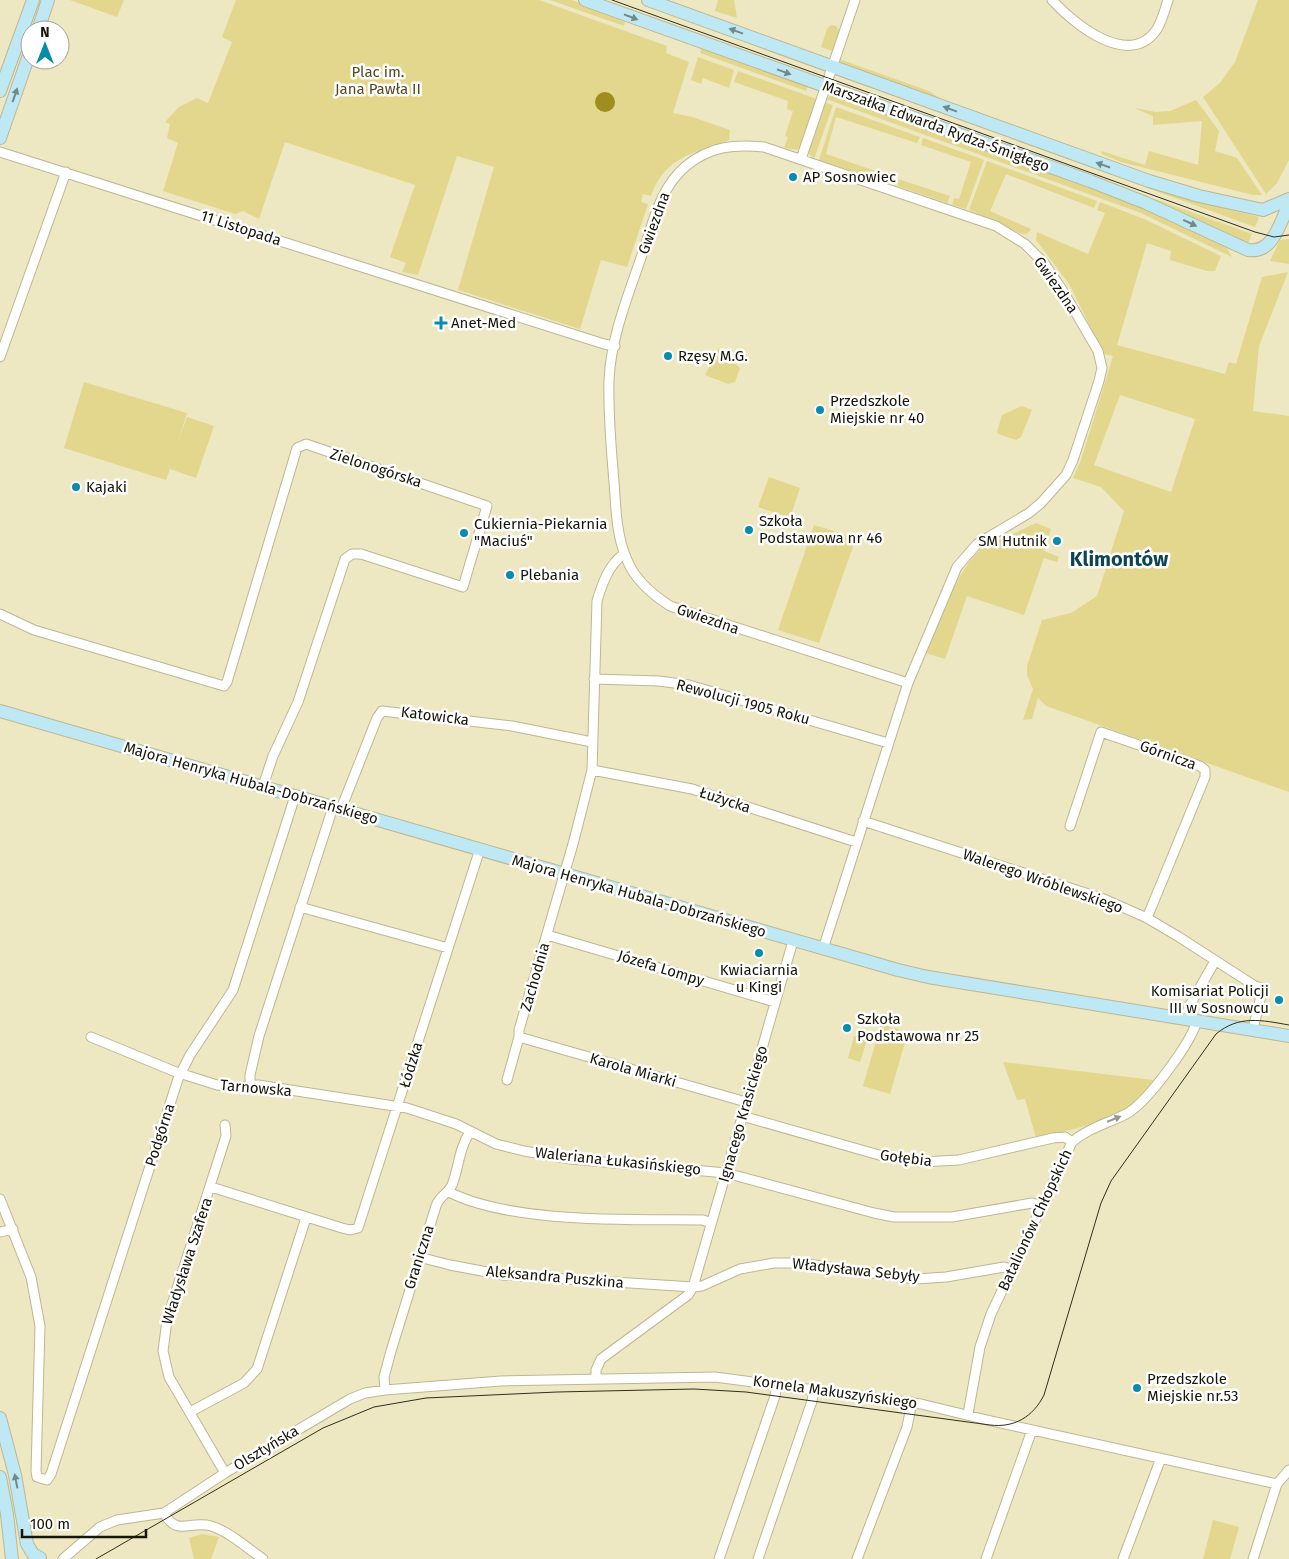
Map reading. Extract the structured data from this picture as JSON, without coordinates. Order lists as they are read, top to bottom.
{
  "streets": {
    "street": [
      "Marszałka Edwarda Rydza-Śmigłego",
      "Gwiezdna",
      "11 Listopada",
      "Zielonogórska",
      "Rewolucji 1905 Roku",
      "Katowicka",
      "Górnicza",
      "Majora Henryka Hubala-Dobrzańskiego",
      "Łużycka",
      "Walerego Wróblewskiego",
      "Józefa Lompy",
      "Zachodnia",
      "Łódzka",
      "Karola Miarki",
      "Tarnowska",
      "Ignacego Krasickiego",
      "Podgórna",
      "Gołębia",
      "Waleriana Łukasińskiego",
      "Batalionów Chłopskich",
      "Graniczna",
      "Władysława Szafera",
      "Władysława Sebyły",
      "Aleksandra Puszkina",
      "Kornela Makuszyńskiego",
      "Olsztyńska"
    ]
  },
  "crossings": [
    ["Gwiezdna", "11 Listopada"],
    ["Gwiezdna", "Rewolucji 1905 Roku"],
    ["Gwiezdna", "Majora Henryka Hubala-Dobrzańskiego"],
    ["Gwiezdna", "Łużycka"],
    ["Gwiezdna", "Walerego Wróblewskiego"],
    ["Gwiezdna", "Zachodnia"],
    ["Zielonogórska", "Majora Henryka Hubala-Dobrzańskiego"],
    ["Rewolucji 1905 Roku", "Zachodnia"],
    ["Katowicka", "Majora Henryka Hubala-Dobrzańskiego"],
    ["Katowicka", "Zachodnia"],
    ["Górnicza", "Walerego Wróblewskiego"],
    ["Majora Henryka Hubala-Dobrzańskiego", "Walerego Wróblewskiego"],
    ["Majora Henryka Hubala-Dobrzańskiego", "Zachodnia"],
    ["Majora Henryka Hubala-Dobrzańskiego", "Łódzka"],
    ["Majora Henryka Hubala-Dobrzańskiego", "Ignacego Krasickiego"],
    ["Majora Henryka Hubala-Dobrzańskiego", "Podgórna"],
    ["Majora Henryka Hubala-Dobrzańskiego", "Batalionów Chłopskich"],
    ["Łużycka", "Zachodnia"],
    ["Józefa Lompy", "Zachodnia"],
    ["Józefa Lompy", "Ignacego Krasickiego"],
    ["Zachodnia", "Karola Miarki"],
    ["Łódzka", "Tarnowska"],
    ["Łódzka", "Waleriana Łukasińskiego"],
    ["Łódzka", "Władysława Szafera"],
    ["Karola Miarki", "Ignacego Krasickiego"],
    ["Tarnowska", "Podgórna"],
    ["Tarnowska", "Waleriana Łukasińskiego"],
    ["Ignacego Krasickiego", "Gołębia"],
    ["Ignacego Krasickiego", "Waleriana Łukasińskiego"],
    ["Ignacego Krasickiego", "Władysława Sebyły"],
    ["Ignacego Krasickiego", "Aleksandra Puszkina"],
    ["Gołębia", "Batalionów Chłopskich"],
    ["Waleriana Łukasińskiego", "Batalionów Chłopskich"],
    ["Waleriana Łukasińskiego", "Graniczna"],
    ["Batalionów Chłopskich", "Władysława Sebyły"],
    ["Batalionów Chłopskich", "Kornela Makuszyńskiego"],
    ["Graniczna", "Aleksandra Puszkina"],
    ["Graniczna", "Kornela Makuszyńskiego"],
    ["Graniczna", "Olsztyńska"],
    ["Władysława Szafera", "Olsztyńska"],
    ["Władysława Sebyły", "Aleksandra Puszkina"],
    ["Władysława Sebyły", "Kornela Makuszyńskiego"],
    ["Kornela Makuszyńskiego", "Olsztyńska"]
  ],
  "one_way": ["Batalionów Chłopskich"],
  "districts": ["Klimontów"],
  "parks": ["Plac im. Jana Pawła II"],
  "places": {
    "other": [
      "AP Sosnowiec",
      "Rzęsy M.G.",
      "Przedszkole Miejskie nr 40",
      "Kajaki",
      "Szkoła Podstawowa nr 46",
      "Cukiernia-Piekarnia \"Maciuś\"",
      "SM Hutnik",
      "Plebania",
      "Kwiaciarnia u Kingi",
      "Komisariat Policji III w Sosnowcu",
      "Szkoła Podstawowa nr 25",
      "Przedszkole Miejskie nr.53"
    ],
    "health": ["Anet-Med"]
  },
  "scale_bar": "100 m",
  "north": "top"
}
